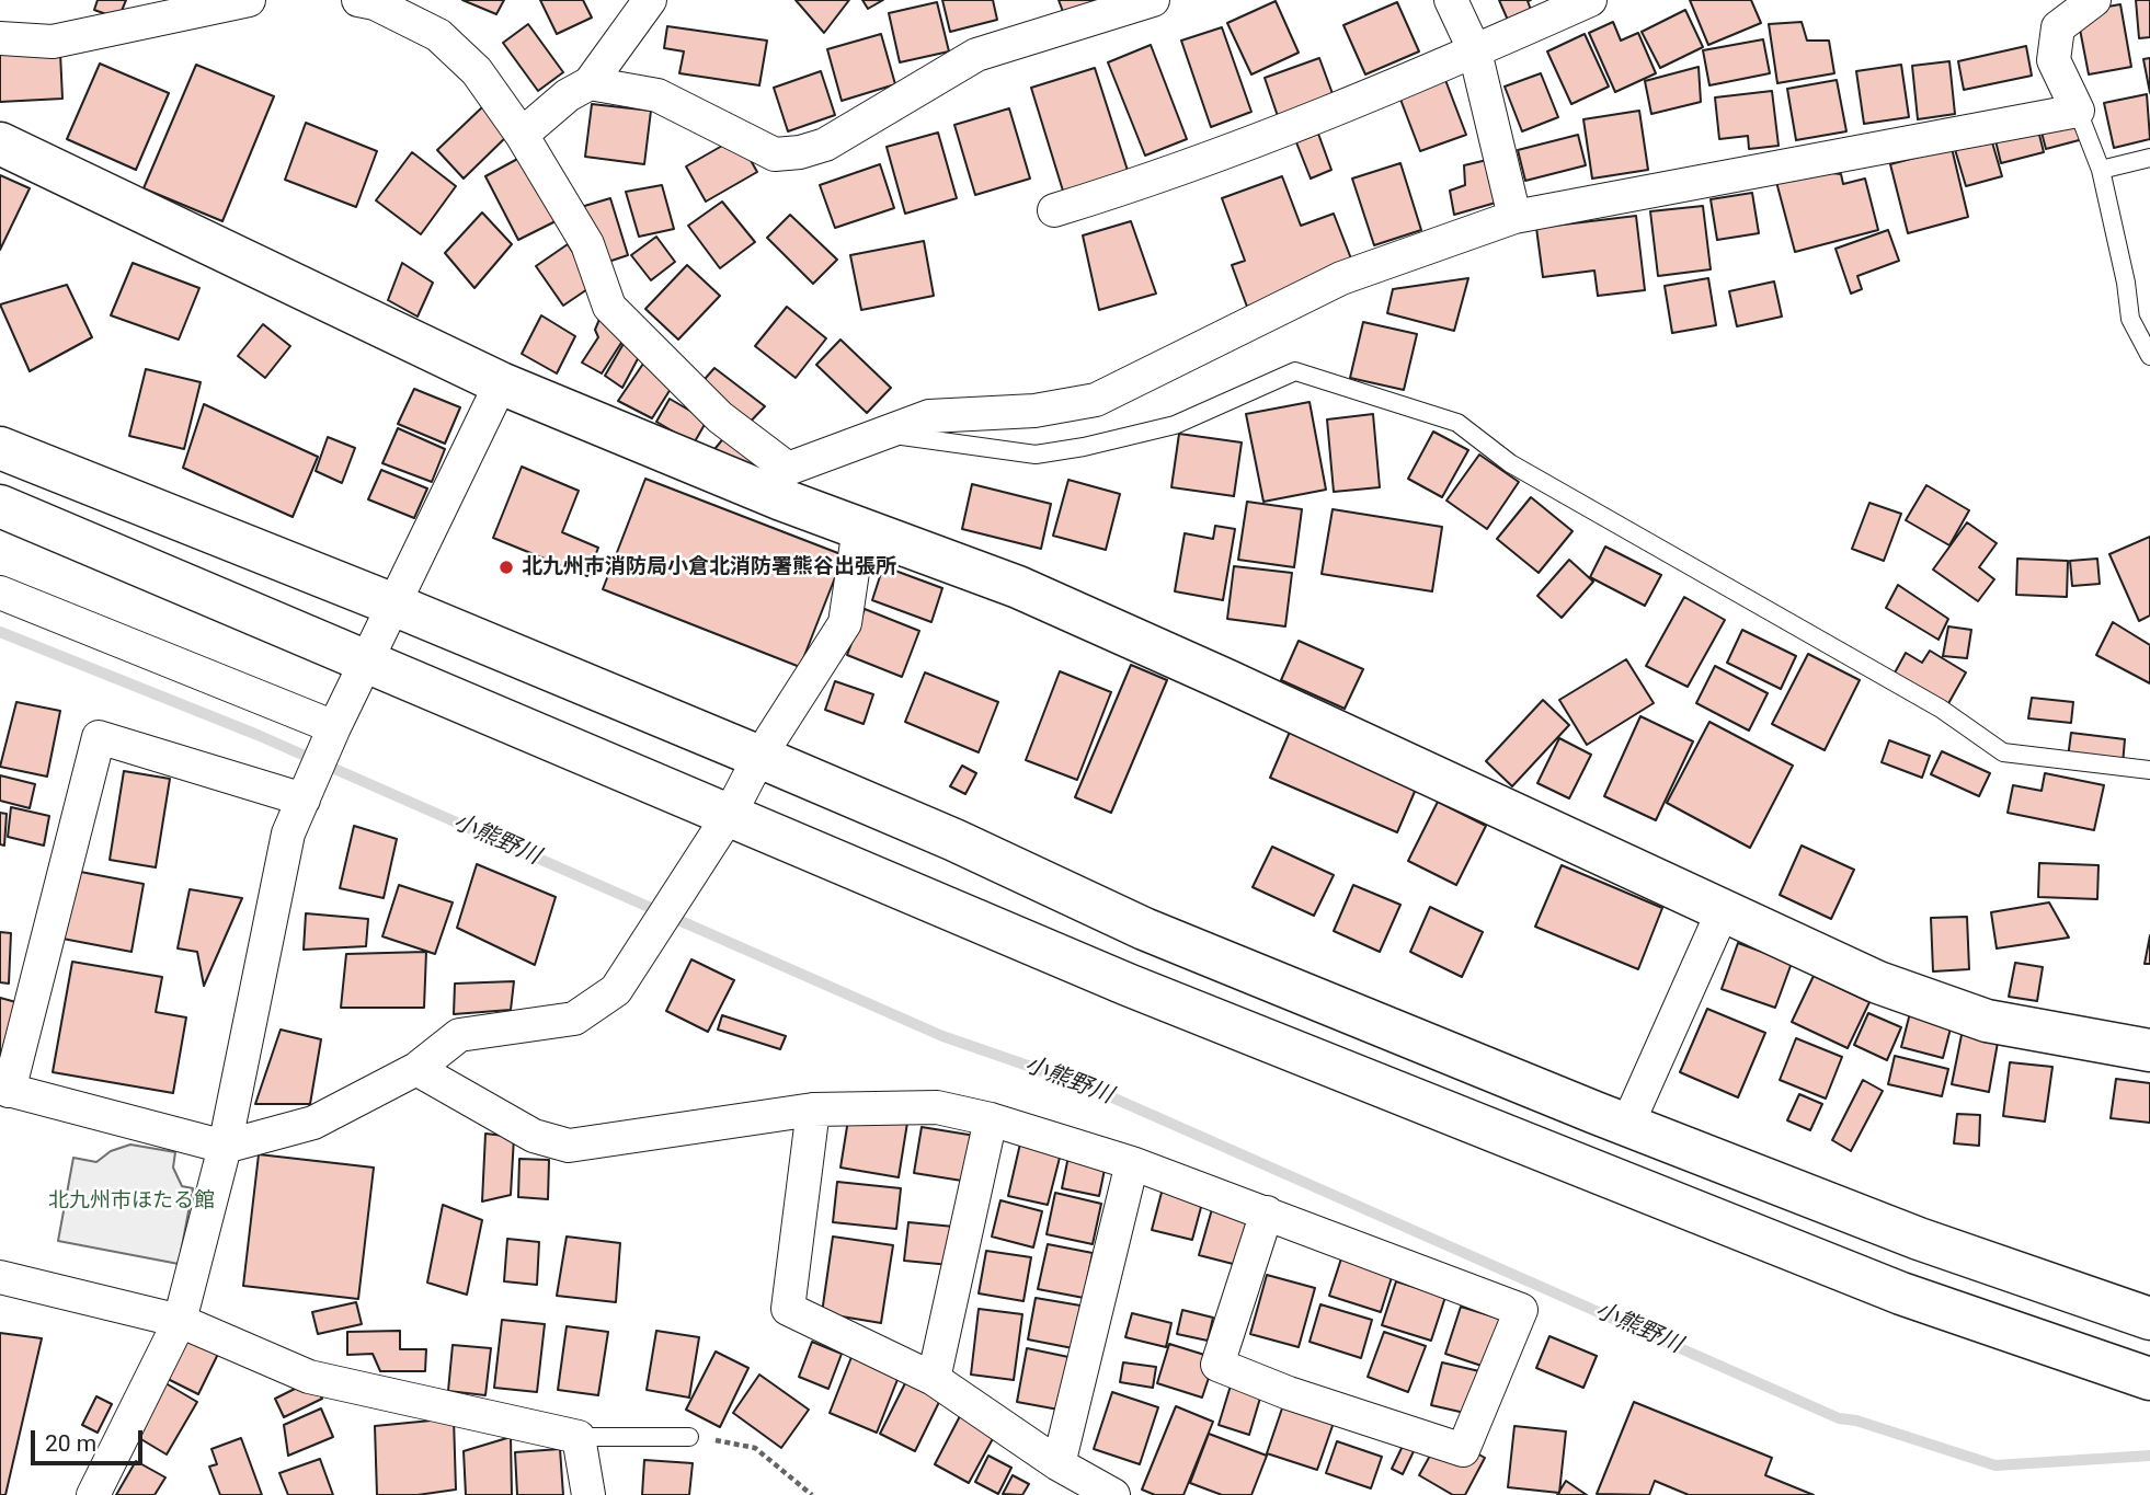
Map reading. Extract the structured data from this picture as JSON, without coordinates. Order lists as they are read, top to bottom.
{
  "water": ["小熊野川"],
  "parks": ["北九州市ほたる館"],
  "places": ["北九州市消防局小倉北消防署熊谷出張所"],
  "scale_bar": "20 m"
}
